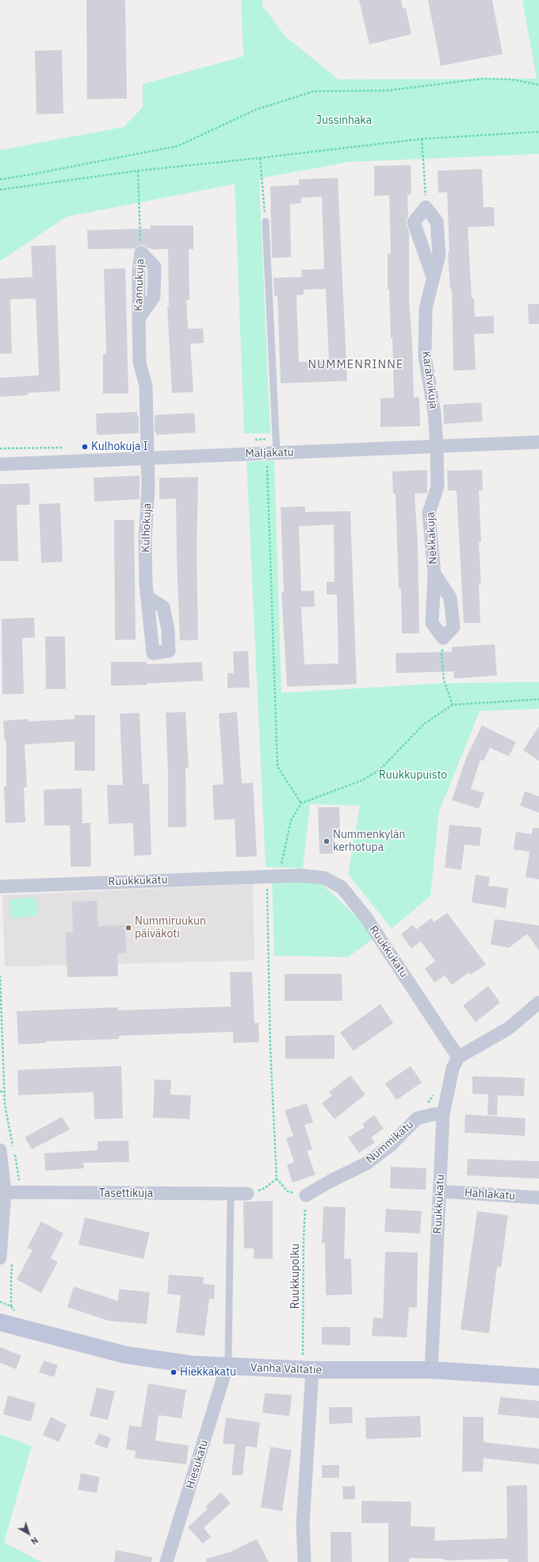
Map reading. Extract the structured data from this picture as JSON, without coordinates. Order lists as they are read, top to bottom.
{
  "streets": {
    "street": [
      "Kannukuja",
      "Karahvikuja",
      "Maljakatu",
      "Kulhokuja",
      "Nekkakuja",
      "Ruukkukatu",
      "Nummikatu",
      "Tasettikuja",
      "Hahlakatu",
      "Vanha Valtatie",
      "Hiesukatu"
    ],
    "path": ["Ruukkupolku"]
  },
  "crossings": [
    ["Kannukuja", "Maljakatu"],
    ["Kannukuja", "Kulhokuja"],
    ["Karahvikuja", "Maljakatu"],
    ["Karahvikuja", "Nekkakuja"],
    ["Maljakatu", "Kulhokuja"],
    ["Maljakatu", "Nekkakuja"],
    ["Ruukkukatu", "Nummikatu"],
    ["Ruukkukatu", "Hahlakatu"],
    ["Ruukkukatu", "Vanha Valtatie"],
    ["Nummikatu", "Ruukkupolku"],
    ["Ruukkupolku", "Vanha Valtatie"],
    ["Vanha Valtatie", "Hiesukatu"]
  ],
  "districts": ["NUMMENRINNE"],
  "parks": ["Jussinhaka", "Ruukkupuisto"],
  "places": [
    "Kulhokuja I",
    "Nummenkylän kerhotupa",
    "Nummiruukun päiväkoti",
    "Hiekkakatu"
  ],
  "north": "bottom right"
}
